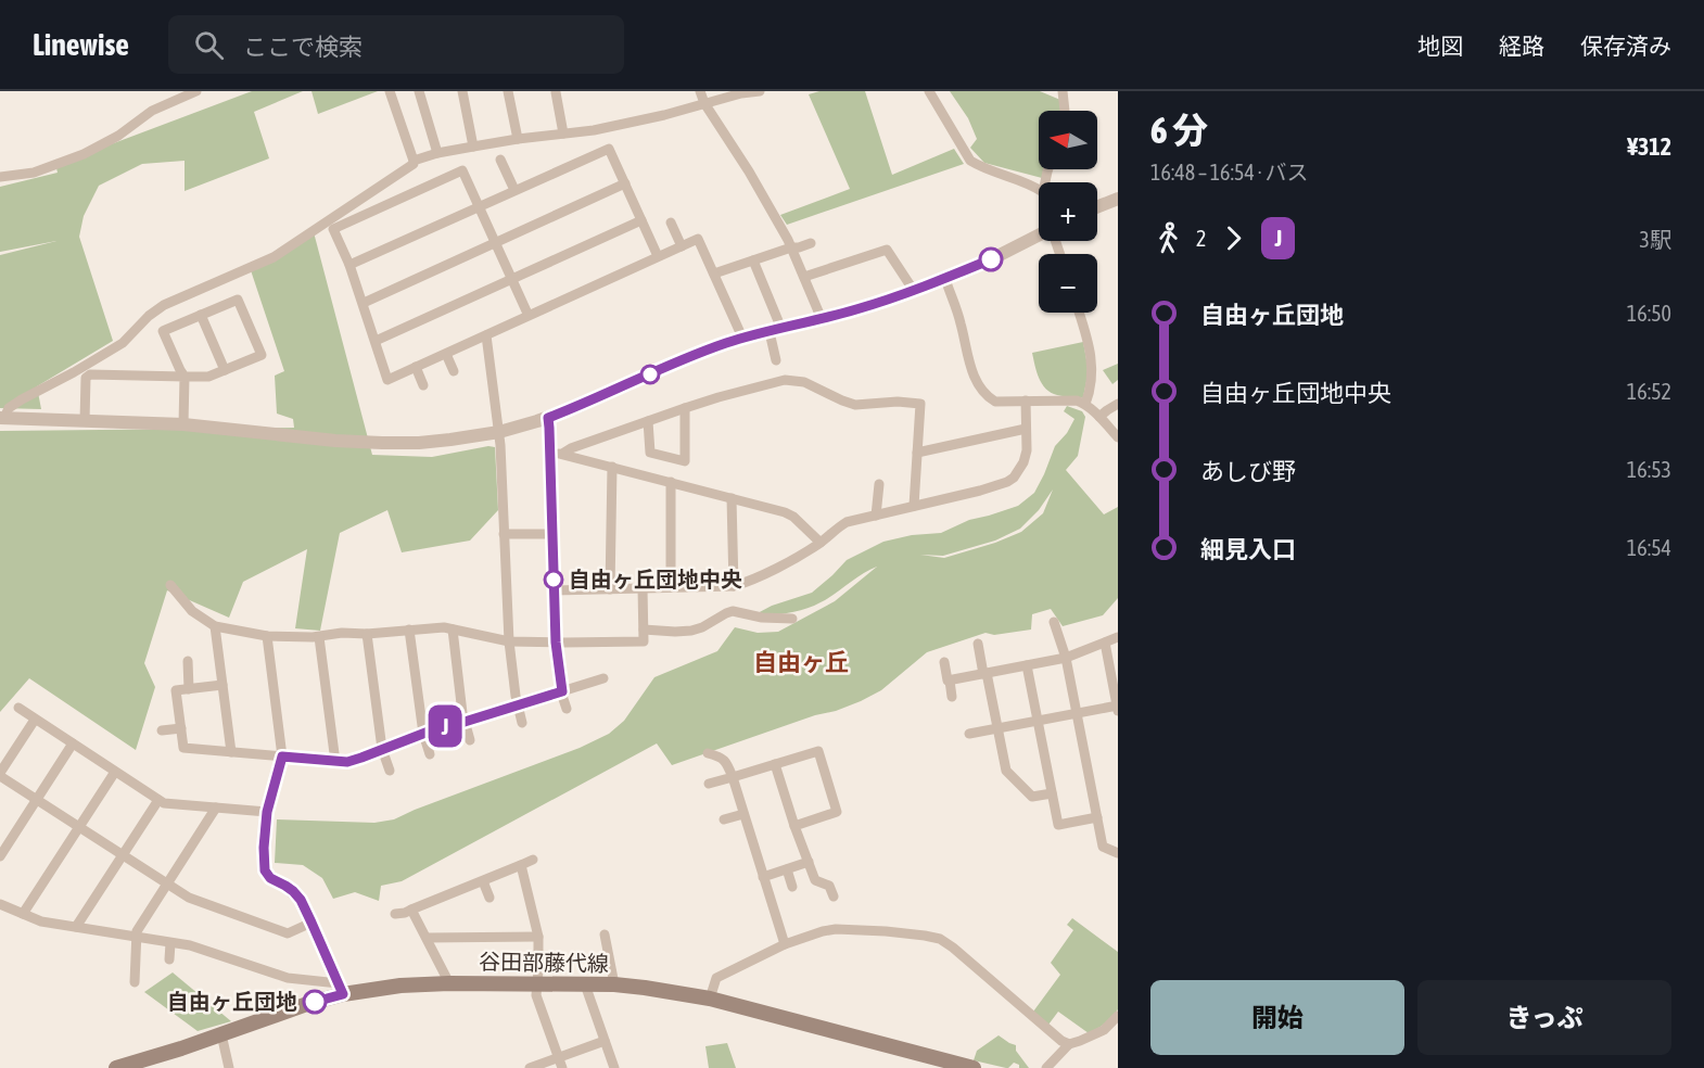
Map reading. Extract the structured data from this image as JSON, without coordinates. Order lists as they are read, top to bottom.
{
  "streets": {
    "main road": ["谷田部藤代線"]
  },
  "districts": ["自由ヶ丘"],
  "places": ["自由ヶ丘団地中央", "自由ヶ丘団地"],
  "lines": ["bus line J"],
  "north": "left",
  "page": {
    "header": "Linewise",
    "search": "ここで検索",
    "nav": ["地図", "経路", "保存済み"],
    "on_map": "J",
    "heading": ["6 分", "16:48 – 16:54 · バス", "¥312"],
    "map_buttons": ["+", "−"],
    "legs": ["2", "J", "3駅"],
    "list": [
      {
        "name": "自由ヶ丘団地",
        "value": "16:50"
      },
      {
        "name": "自由ヶ丘団地中央",
        "value": "16:52"
      },
      {
        "name": "あしび野",
        "value": "16:53"
      },
      {
        "name": "細見入口",
        "value": "16:54"
      }
    ],
    "buttons": ["開始", "きっぷ"]
  }
}
